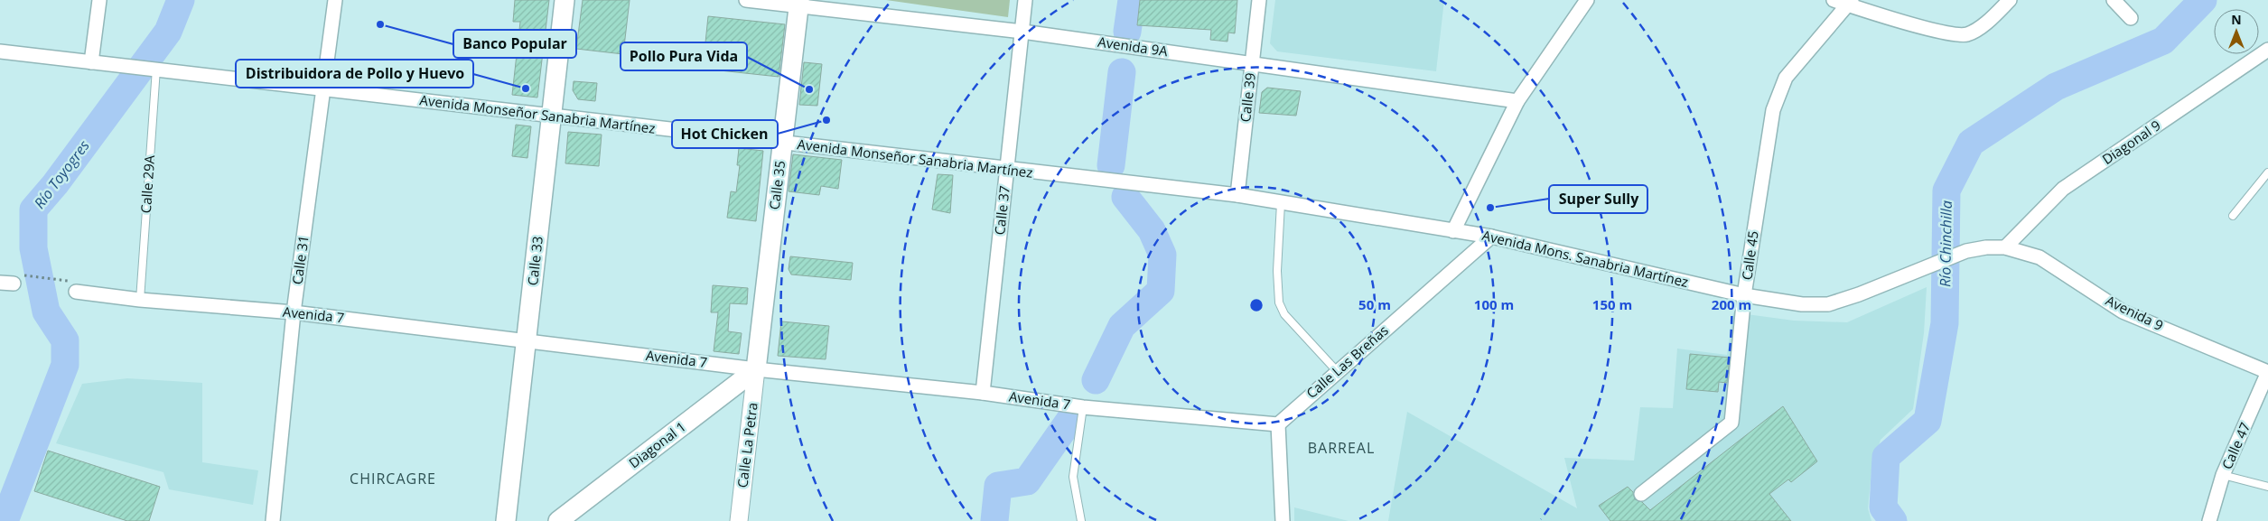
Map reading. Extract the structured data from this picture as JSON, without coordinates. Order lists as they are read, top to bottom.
{
  "streets": {
    "main road": ["Calle 35", "Calle 33", "Diagonal 1"],
    "street": [
      "Avenida 9A",
      "Calle 39",
      "Avenida Monseñor Sanabria Martínez",
      "Diagonal 9",
      "Calle 37",
      "Calle 45",
      "Avenida Mons. Sanabria Martínez",
      "Calle 31",
      "Avenida 9",
      "Avenida 7",
      "Calle Las Breñas",
      "Calle La Petra",
      "Calle 47"
    ],
    "lane": ["Calle 29A"]
  },
  "crossings": [
    ["Avenida 9A", "Calle 39"],
    ["Avenida 9A", "Calle 35"],
    ["Avenida 9A", "Calle 37"],
    ["Calle 39", "Avenida Monseñor Sanabria Martínez"],
    ["Calle 39", "Avenida Mons. Sanabria Martínez"],
    ["Avenida Monseñor Sanabria Martínez", "Calle 29A"],
    ["Avenida Monseñor Sanabria Martínez", "Calle 35"],
    ["Avenida Monseñor Sanabria Martínez", "Calle 37"],
    ["Avenida Monseñor Sanabria Martínez", "Avenida Mons. Sanabria Martínez"],
    ["Avenida Monseñor Sanabria Martínez", "Calle 31"],
    ["Avenida Monseñor Sanabria Martínez", "Calle 33"],
    ["Diagonal 9", "Avenida Mons. Sanabria Martínez"],
    ["Diagonal 9", "Avenida 9"],
    ["Calle 29A", "Avenida 7"],
    ["Calle 35", "Avenida 7"],
    ["Calle 35", "Diagonal 1"],
    ["Calle 35", "Calle La Petra"],
    ["Calle 37", "Avenida 7"],
    ["Calle 45", "Avenida Mons. Sanabria Martínez"],
    ["Avenida Mons. Sanabria Martínez", "Avenida 9"],
    ["Avenida Mons. Sanabria Martínez", "Calle Las Breñas"],
    ["Calle 31", "Avenida 7"],
    ["Calle 33", "Avenida 7"],
    ["Avenida 9", "Calle 47"],
    ["Avenida 7", "Calle Las Breñas"],
    ["Avenida 7", "Diagonal 1"],
    ["Avenida 7", "Calle La Petra"],
    ["Diagonal 1", "Calle La Petra"]
  ],
  "districts": ["BARREAL", "CHIRCAGRE"],
  "water": ["Río Toyogres", "Río Chinchilla"],
  "places": [
    "Banco Popular",
    "Distribuidora de Pollo y Huevo",
    "Pollo Pura Vida",
    "Hot Chicken",
    "Super Sully"
  ],
  "north": "top",
  "rings": [
    "50 m",
    "100 m",
    "150 m",
    "200 m"
  ]
}
